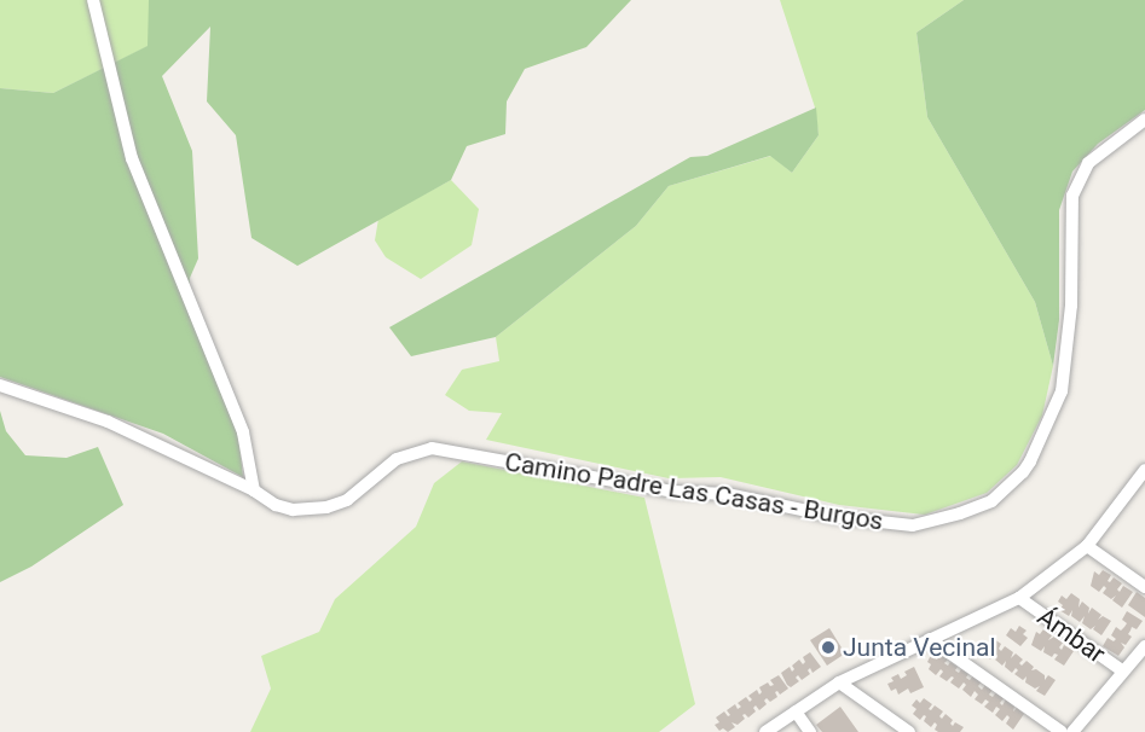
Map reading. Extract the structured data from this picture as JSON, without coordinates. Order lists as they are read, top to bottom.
{
  "streets": {
    "street": ["Camino Padre Las Casas - Burgos", "Ámbar"]
  },
  "places": ["Junta Vecinal"]
}
